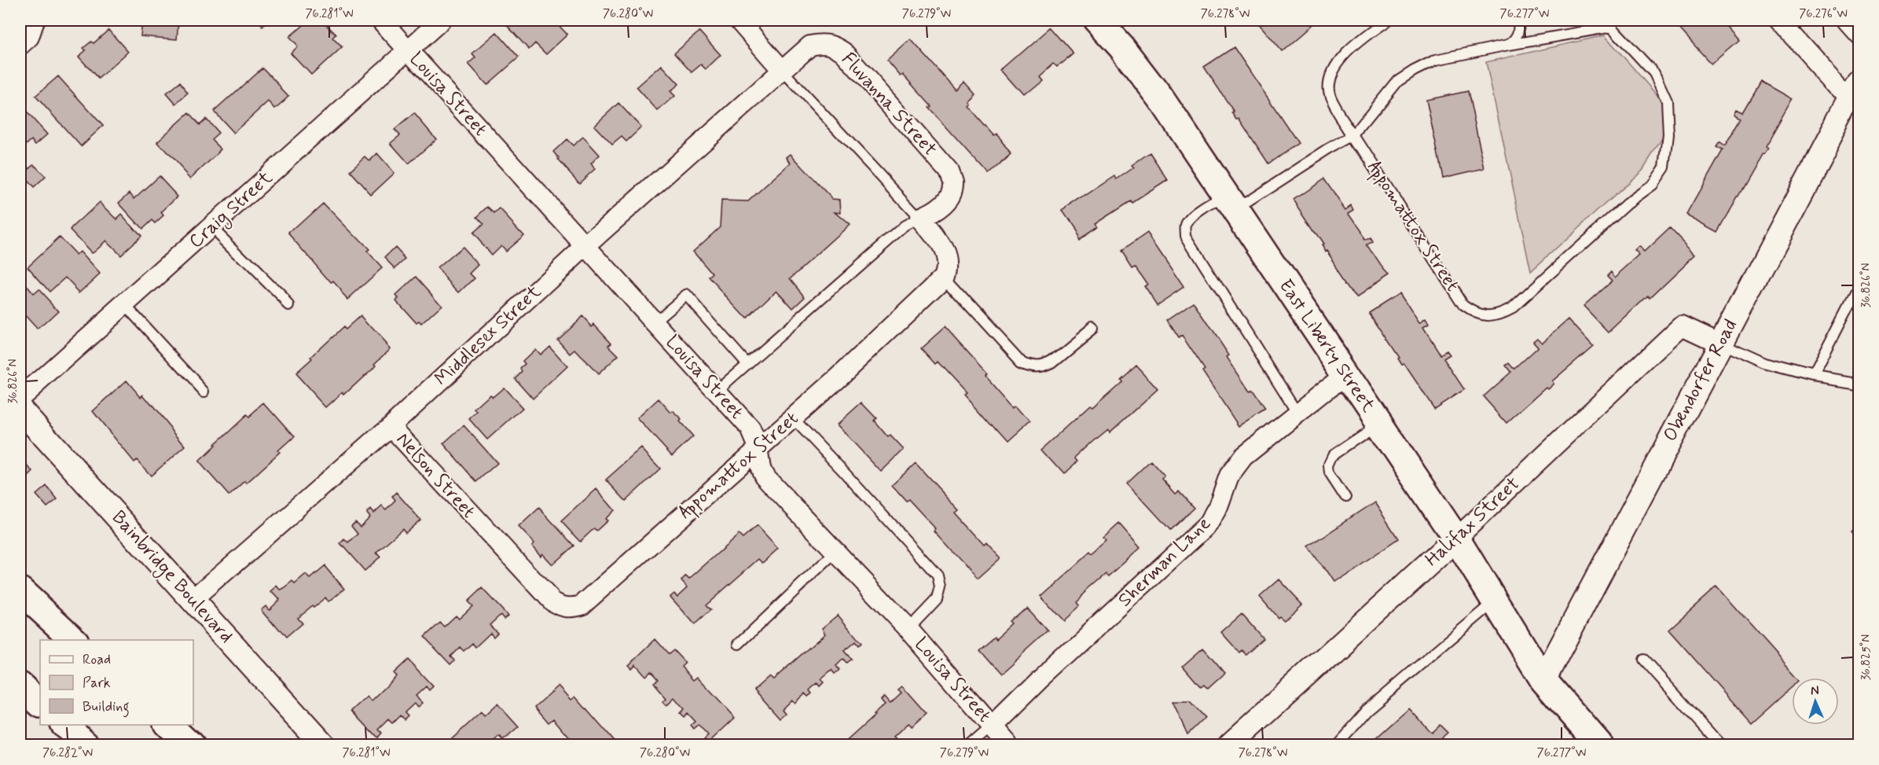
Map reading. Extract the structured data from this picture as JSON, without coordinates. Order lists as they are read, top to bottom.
{
  "streets": {
    "main road": ["East Liberty Street"],
    "street": [
      "Louisa Street",
      "Fluvanna Street",
      "Craig Street",
      "Appomattox Street",
      "Middlesex Street",
      "Obendorfer Road",
      "Nelson Street",
      "Halifax Street",
      "Sherman Lane",
      "Bainbridge Boulevard"
    ]
  },
  "crossings": [
    ["Louisa Street", "Craig Street"],
    ["Louisa Street", "Appomattox Street"],
    ["Louisa Street", "Middlesex Street"],
    ["Louisa Street", "Sherman Lane"],
    ["Fluvanna Street", "Middlesex Street"],
    ["Appomattox Street", "Nelson Street"],
    ["Middlesex Street", "Nelson Street"],
    ["Middlesex Street", "Bainbridge Boulevard"],
    ["East Liberty Street", "Obendorfer Road"],
    ["East Liberty Street", "Halifax Street"],
    ["East Liberty Street", "Sherman Lane"],
    ["Obendorfer Road", "Halifax Street"]
  ],
  "legend": ["Road", "Park", "Building"],
  "north": "top",
  "coordinates": [
    "76.281°W",
    "76.280°W",
    "76.279°W",
    "76.278°W",
    "76.277°W",
    "76.276°W",
    "36.826°N",
    "36.825°N",
    "76.282°W"
  ]
}
